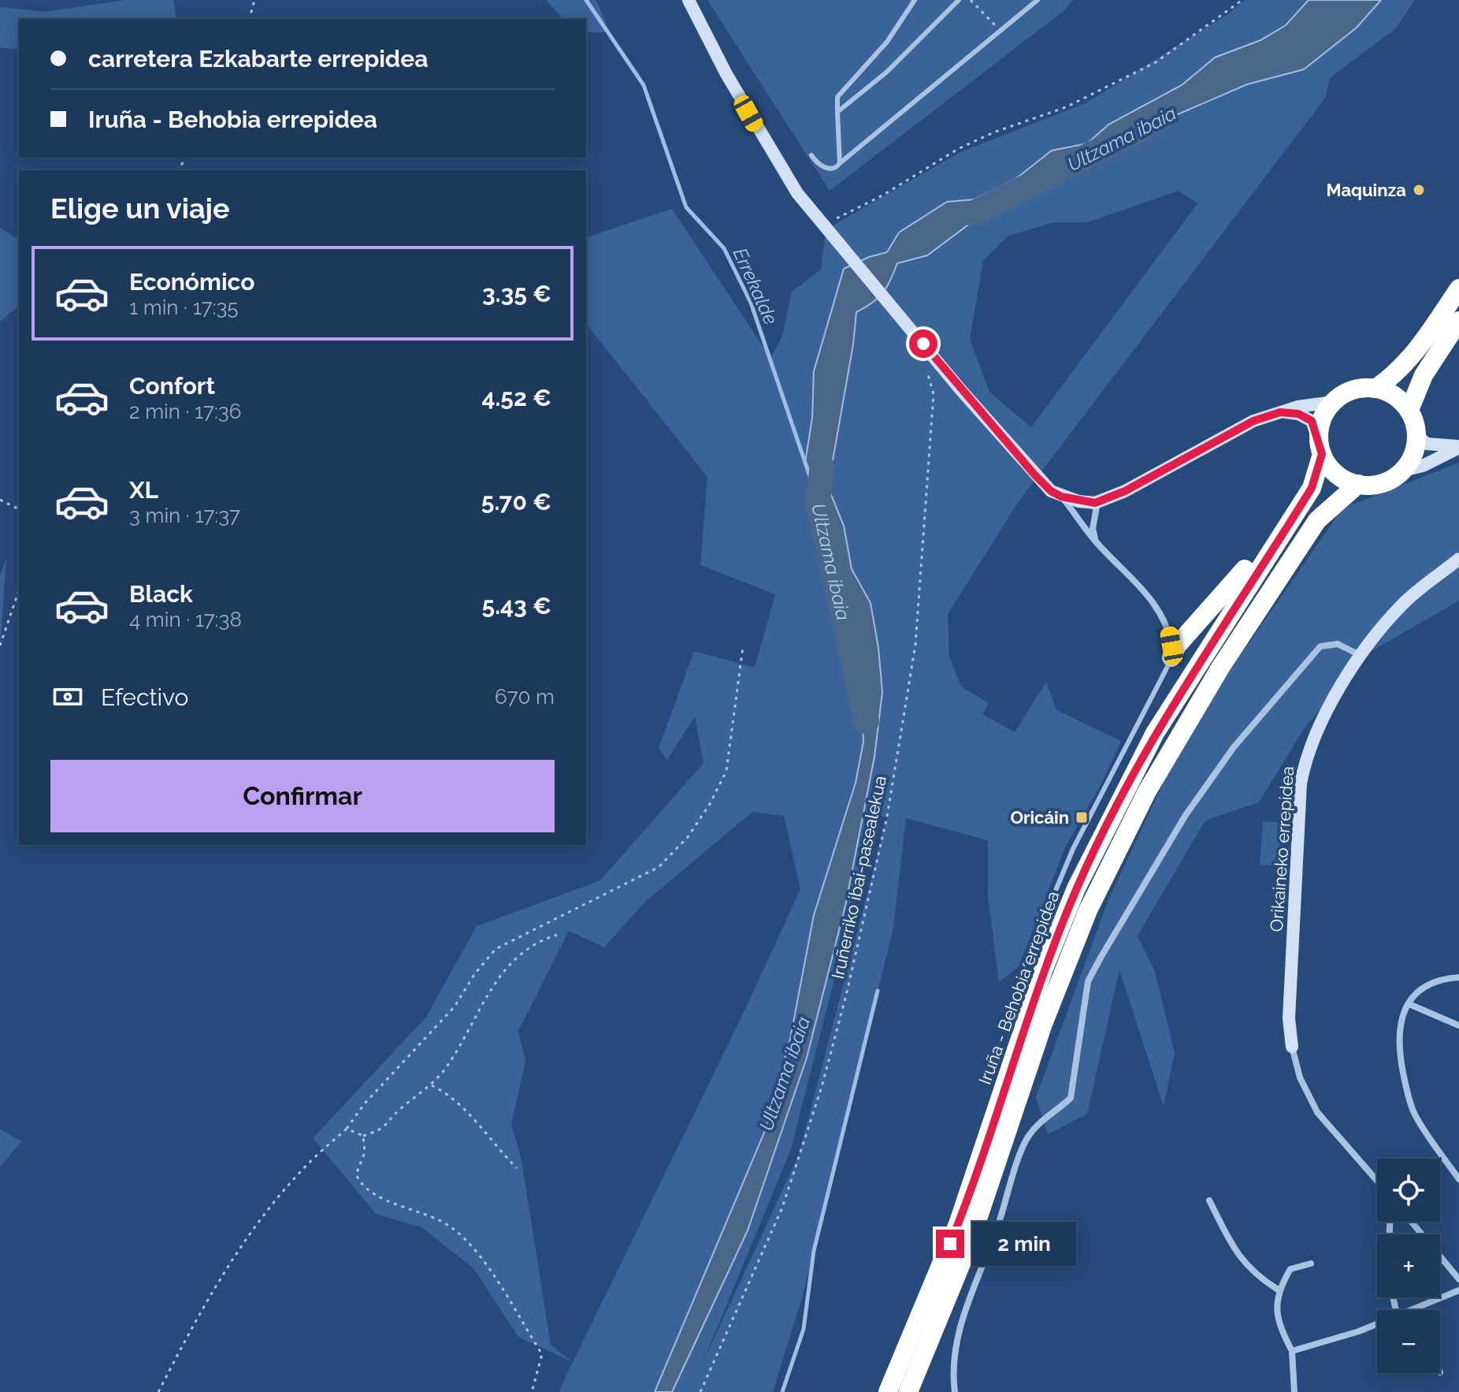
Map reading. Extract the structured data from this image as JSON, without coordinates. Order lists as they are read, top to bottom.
{
  "streets": {
    "highway": ["Iruña - Behobia errepidea"],
    "street": ["Orikaineko errepidea"],
    "path": ["Iruñerriko ibai-pasealekua"]
  },
  "water": ["Ultzama ibaia", "Errekalde"],
  "places": {
    "other": ["Maquinza"],
    "transit": ["Oricáin"]
  },
  "page": {
    "banner": ["carretera Ezkabarte errepidea", "Iruña - Behobia errepidea"],
    "heading": "Elige un viaje",
    "list": [
      {
        "name": "Económico",
        "note": "1 min · 17:35",
        "value": "3.35 €"
      },
      {
        "name": "Confort",
        "note": "2 min · 17:36",
        "value": "4.52 €"
      },
      {
        "name": "XL",
        "note": "3 min · 17:37",
        "value": "5.70 €"
      },
      {
        "name": "Black",
        "note": "4 min · 17:38",
        "value": "5.43 €"
      }
    ],
    "pay": ["Efectivo", "670 m"],
    "buttons": "Confirmar",
    "map_buttons": ["+", "−"],
    "bubble": "2 min"
  }
}
